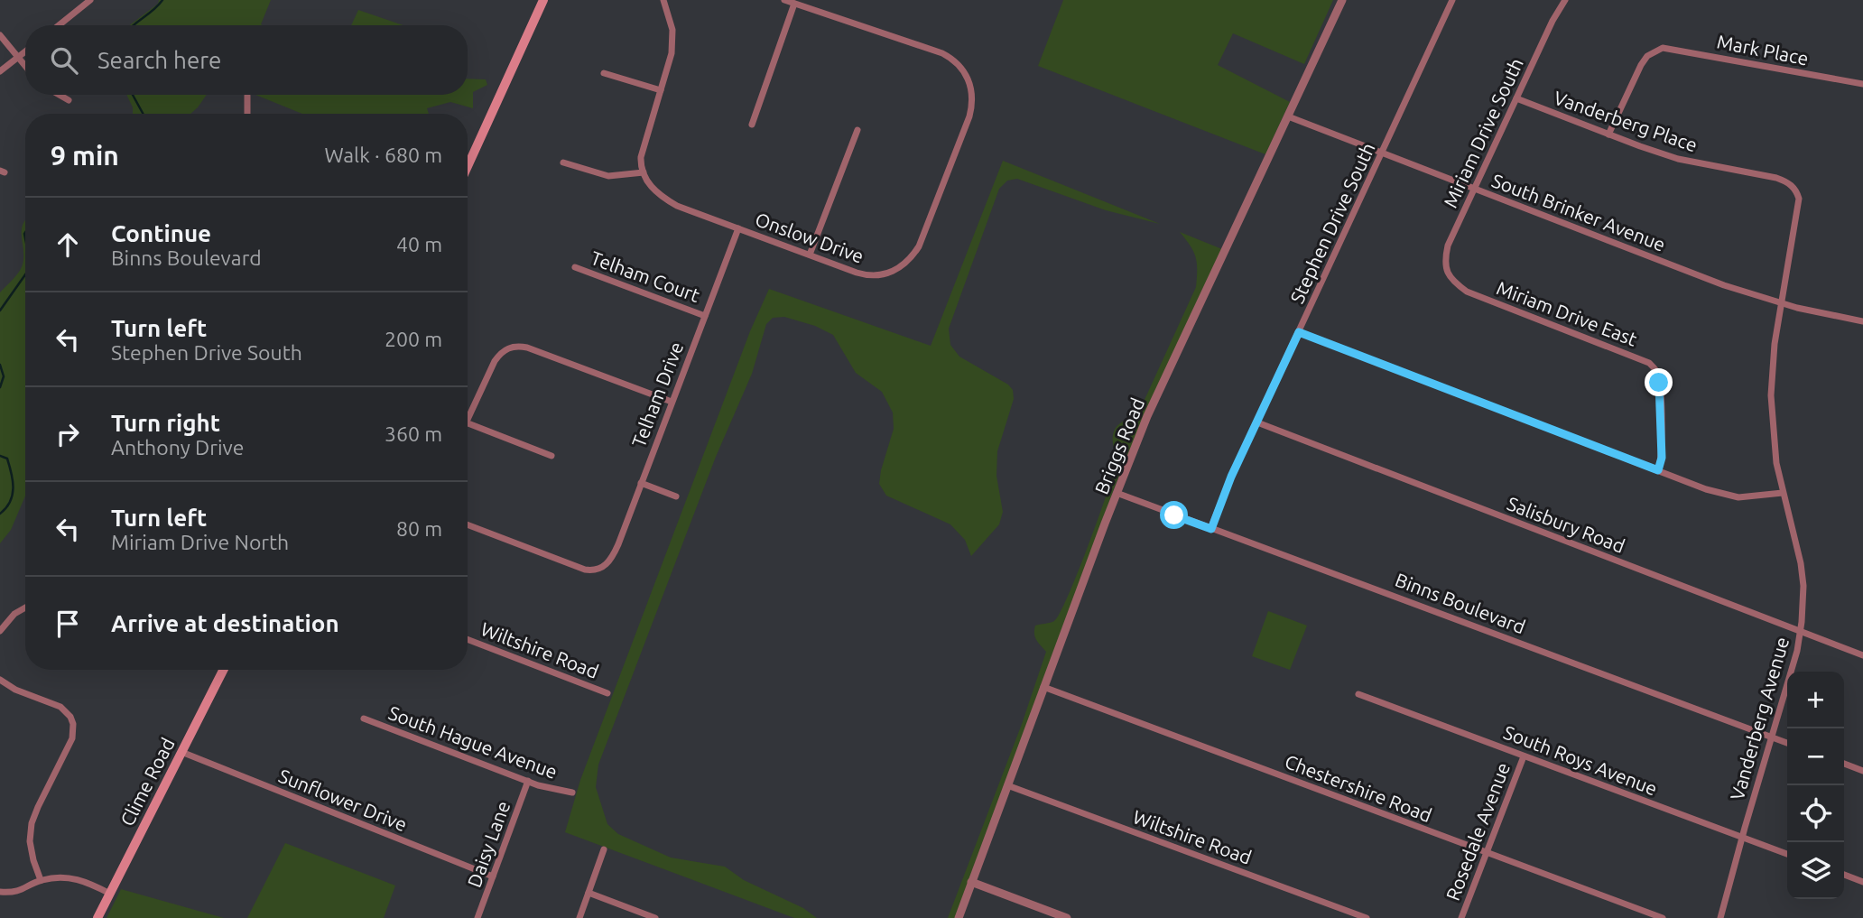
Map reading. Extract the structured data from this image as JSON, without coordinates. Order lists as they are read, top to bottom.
{
  "streets": {
    "main road": ["Clime Road"],
    "street": [
      "Mark Place",
      "Vanderberg Place",
      "Miriam Drive South",
      "South Brinker Avenue",
      "Stephen Drive South",
      "Onslow Drive",
      "Telham Court",
      "Miriam Drive East",
      "Telham Drive",
      "Briggs Road",
      "Salisbury Road",
      "Binns Boulevard",
      "Wiltshire Road",
      "Vanderberg Avenue",
      "South Hague Avenue",
      "South Roys Avenue",
      "Chestershire Road",
      "Sunflower Drive",
      "Rosedale Avenue",
      "Daisy Lane"
    ]
  },
  "crossings": [
    ["Mark Place", "Vanderberg Place"],
    ["Vanderberg Place", "Miriam Drive South"],
    ["Vanderberg Place", "Vanderberg Avenue"],
    ["Miriam Drive South", "South Brinker Avenue"],
    ["Miriam Drive South", "Miriam Drive East"],
    ["South Brinker Avenue", "Stephen Drive South"],
    ["South Brinker Avenue", "Briggs Road"],
    ["South Brinker Avenue", "Vanderberg Avenue"],
    ["Stephen Drive South", "Salisbury Road"],
    ["Stephen Drive South", "Binns Boulevard"],
    ["Onslow Drive", "Telham Drive"],
    ["Telham Court", "Telham Drive"],
    ["Briggs Road", "Binns Boulevard"],
    ["Briggs Road", "Wiltshire Road"],
    ["Briggs Road", "Chestershire Road"],
    ["Salisbury Road", "Vanderberg Avenue"],
    ["Binns Boulevard", "Vanderberg Avenue"],
    ["Vanderberg Avenue", "South Roys Avenue"],
    ["South Hague Avenue", "Daisy Lane"],
    ["South Roys Avenue", "Rosedale Avenue"],
    ["Clime Road", "Sunflower Drive"],
    ["Chestershire Road", "Rosedale Avenue"],
    ["Sunflower Drive", "Daisy Lane"]
  ],
  "page": {
    "search": "Search here",
    "heading": ["9 min", "Walk · 680 m"],
    "list": [
      ["Continue", "Binns Boulevard", "40 m"],
      ["Turn left", "Stephen Drive South", "200 m"],
      ["Turn right", "Anthony Drive", "360 m"],
      ["Turn left", "Miriam Drive North", "80 m"],
      "Arrive at destination"
    ],
    "map_buttons": ["+", "−"]
  }
}
